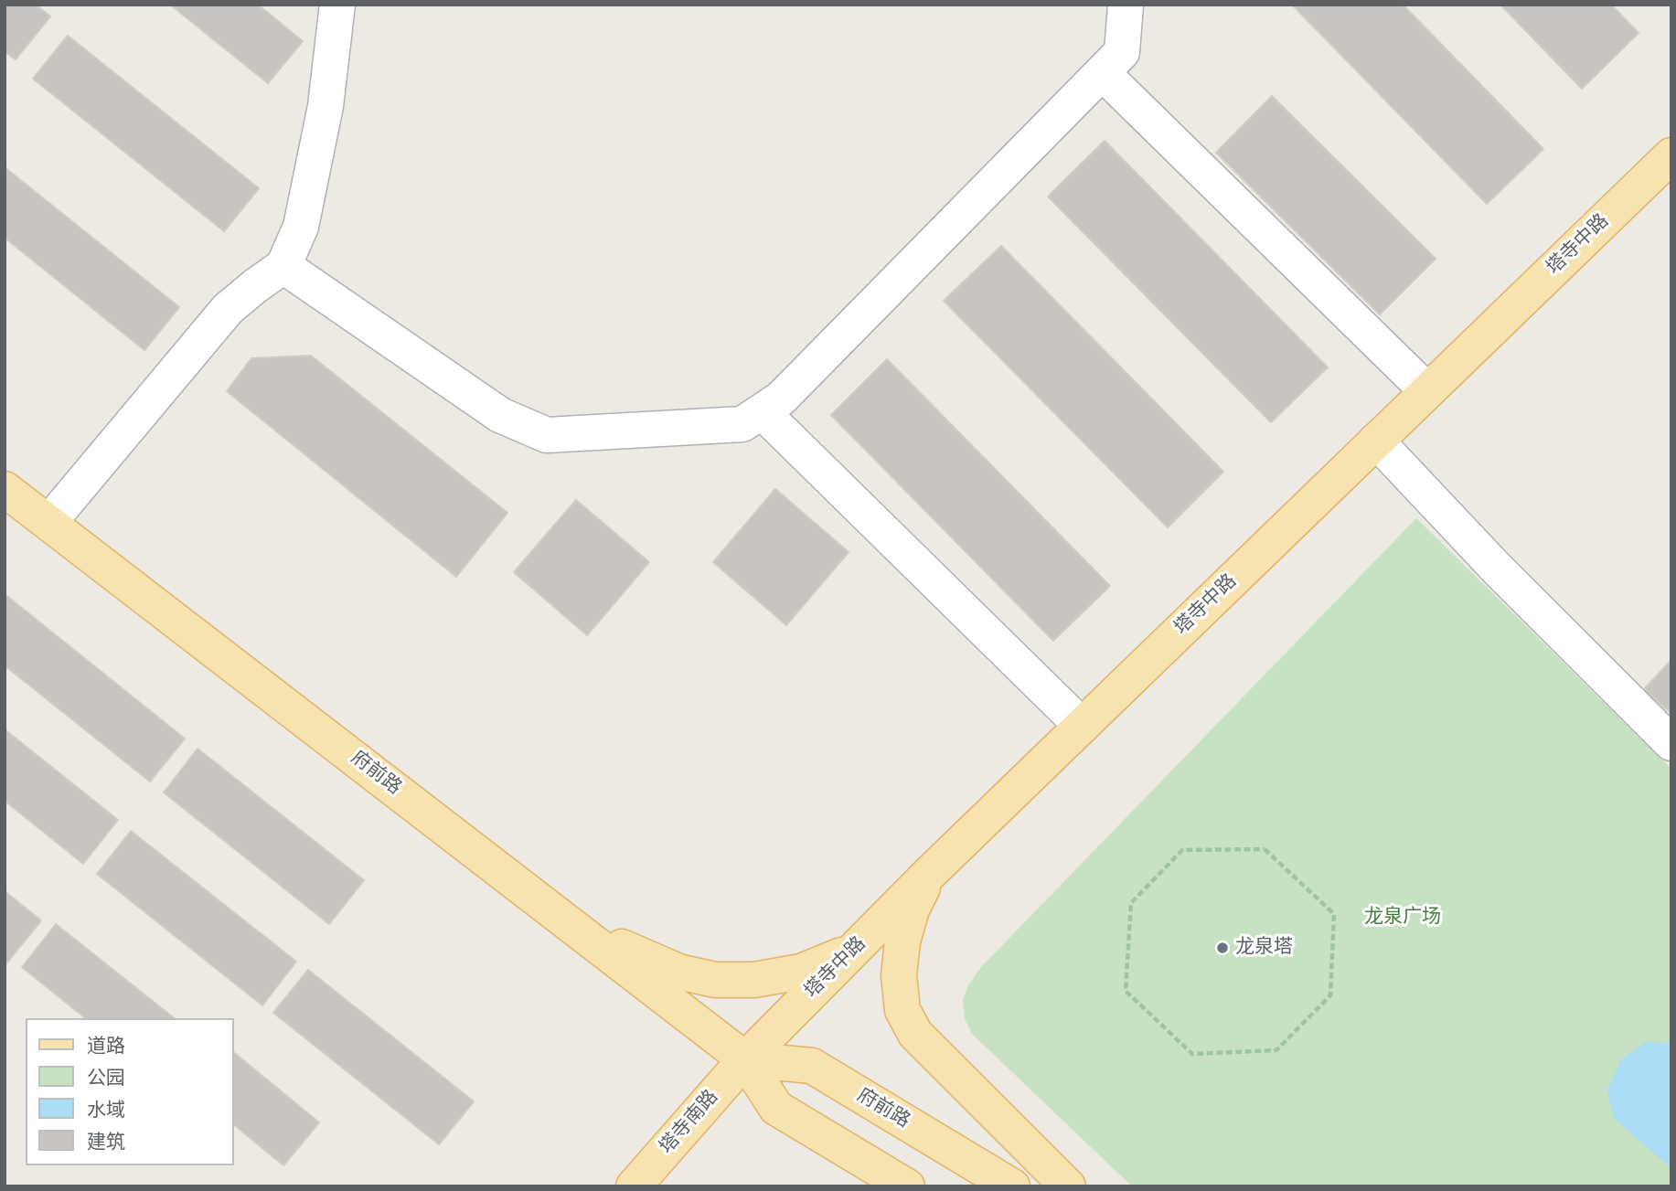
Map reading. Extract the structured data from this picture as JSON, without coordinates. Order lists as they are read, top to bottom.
{
  "streets": {
    "main road": ["塔寺中路", "府前路", "塔寺南路"]
  },
  "crossings": [
    ["塔寺中路", "府前路"],
    ["塔寺中路", "塔寺南路"],
    ["府前路", "塔寺南路"]
  ],
  "parks": ["龙泉广场"],
  "places": ["龙泉塔"],
  "legend": [
    "道路",
    "公园",
    "水域",
    "建筑"
  ]
}
